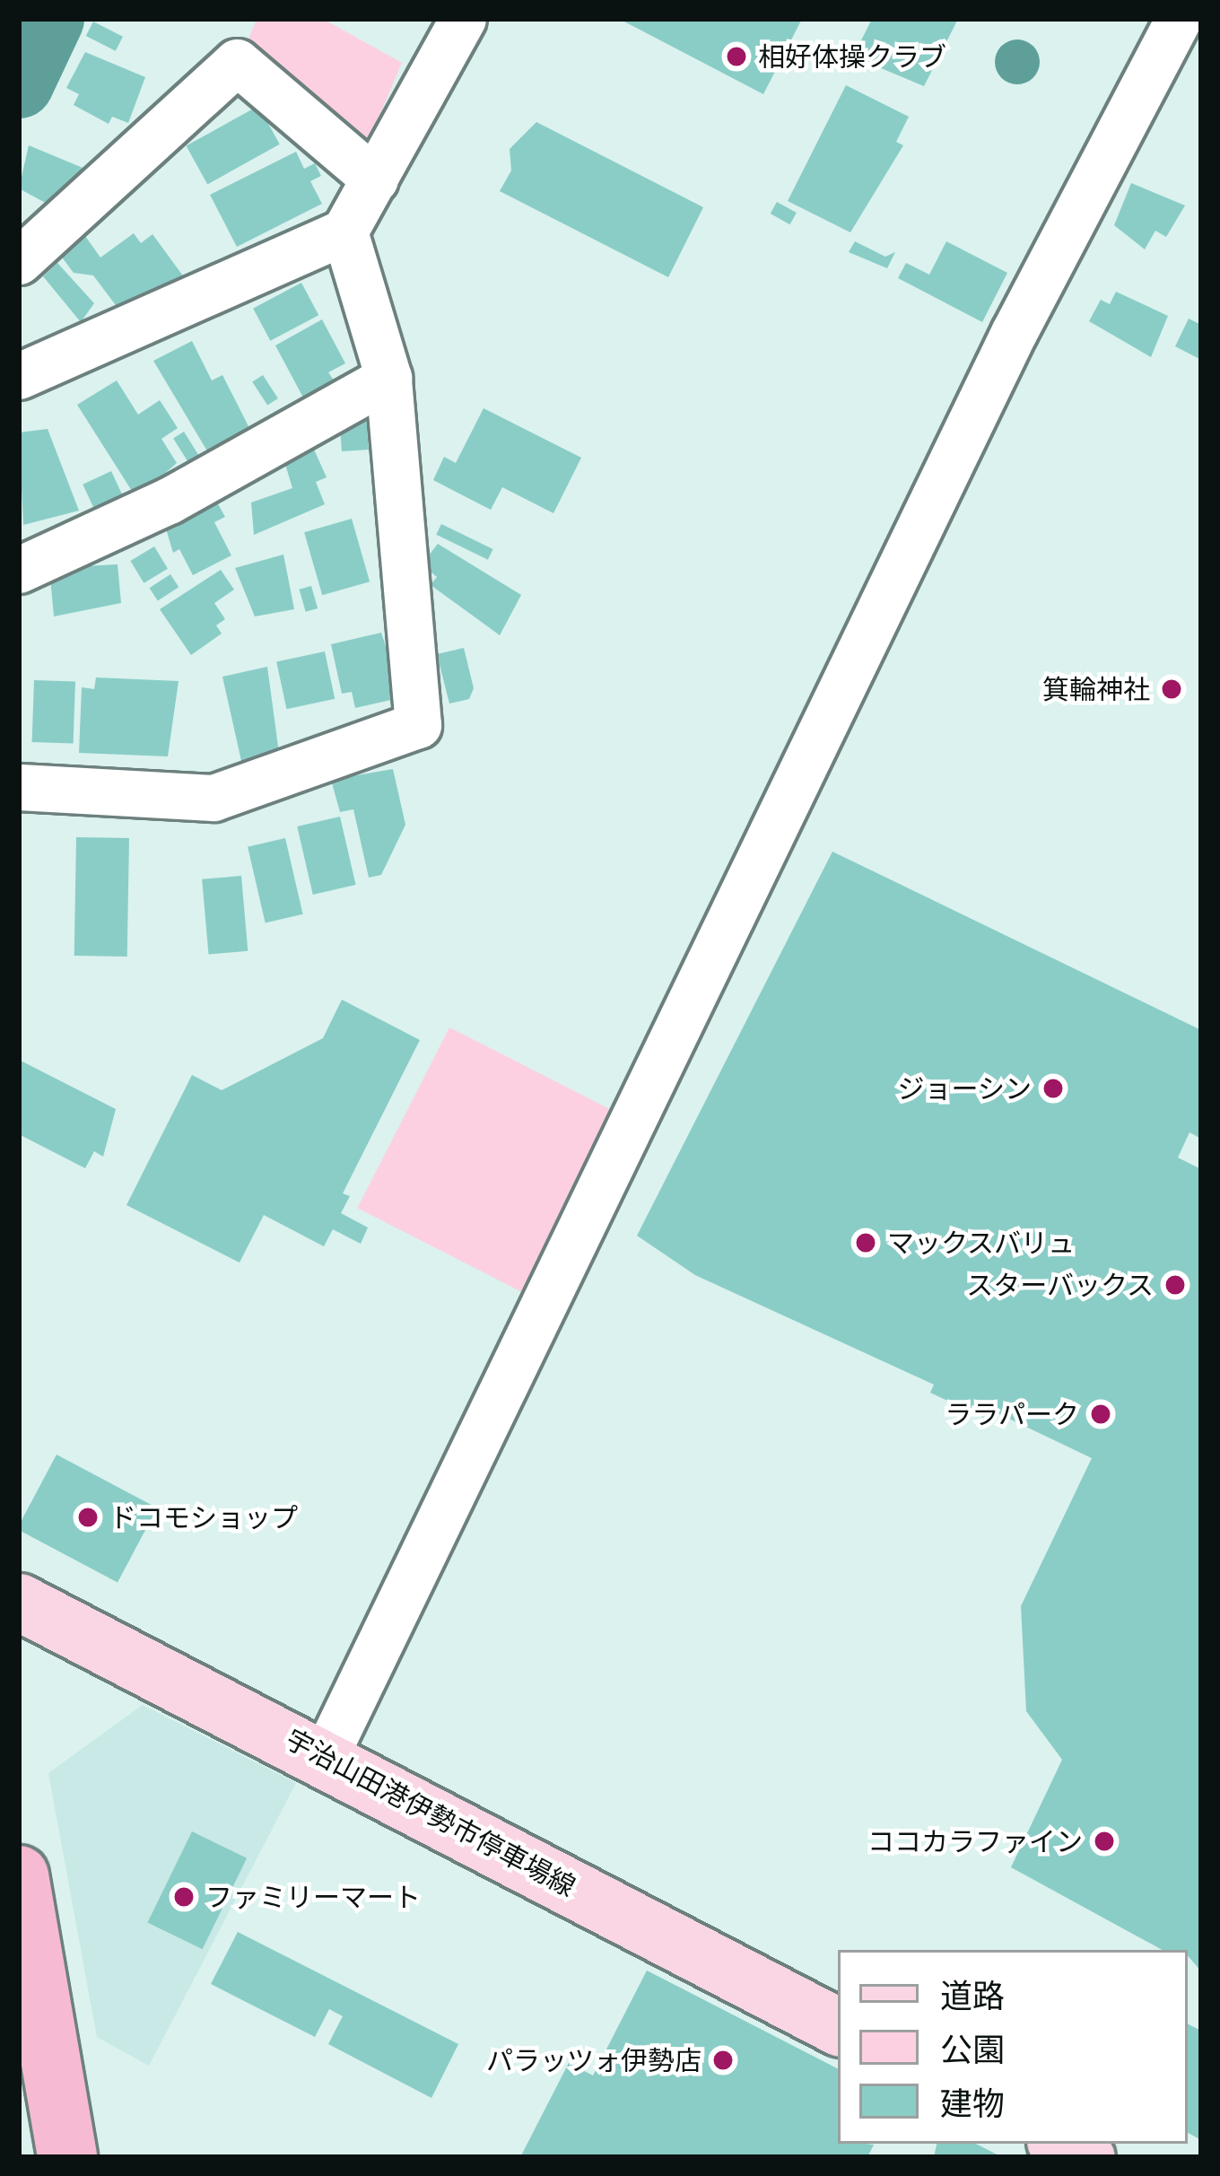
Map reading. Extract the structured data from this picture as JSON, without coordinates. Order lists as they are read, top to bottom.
{
  "streets": {
    "main road": ["宇治山田港伊勢市停車場線"]
  },
  "places": [
    "相好体操クラブ",
    "箕輪神社",
    "ジョーシン",
    "マックスバリュ",
    "スターバックス",
    "ララパーク",
    "ドコモショップ",
    "ココカラファイン",
    "ファミリーマート",
    "パラッツォ伊勢店"
  ],
  "legend": ["道路", "公園", "建物"]
}
